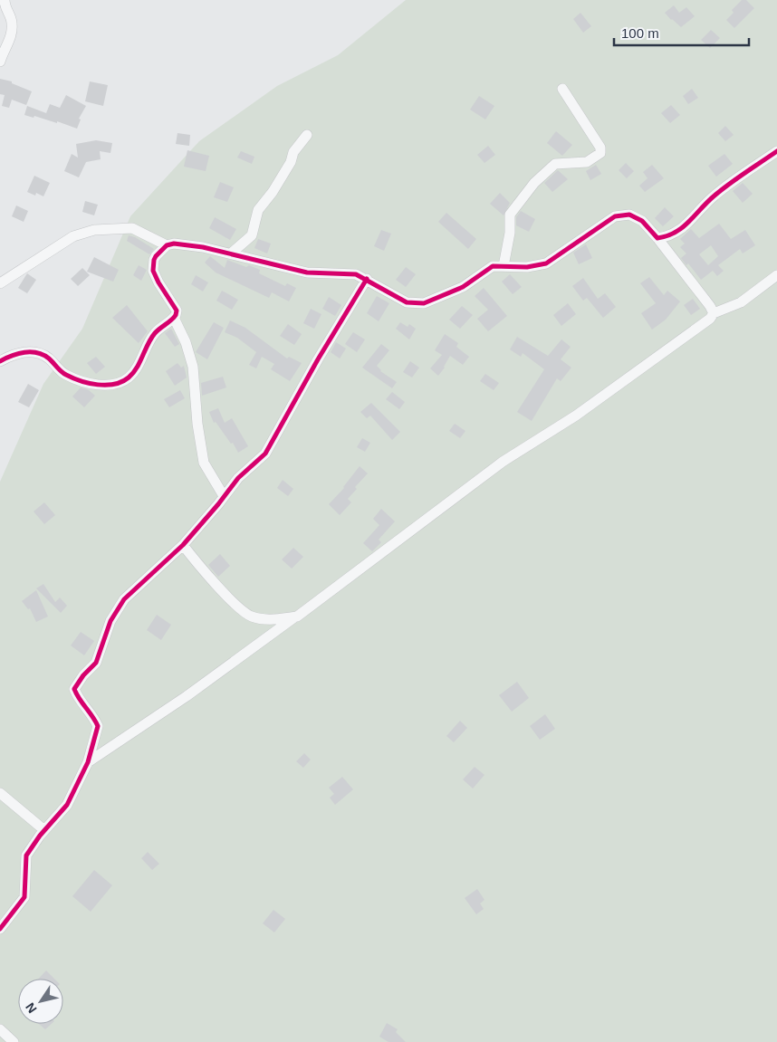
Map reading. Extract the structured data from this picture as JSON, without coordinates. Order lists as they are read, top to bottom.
{
  "scale_bar": "100 m",
  "north": "bottom left"
}
